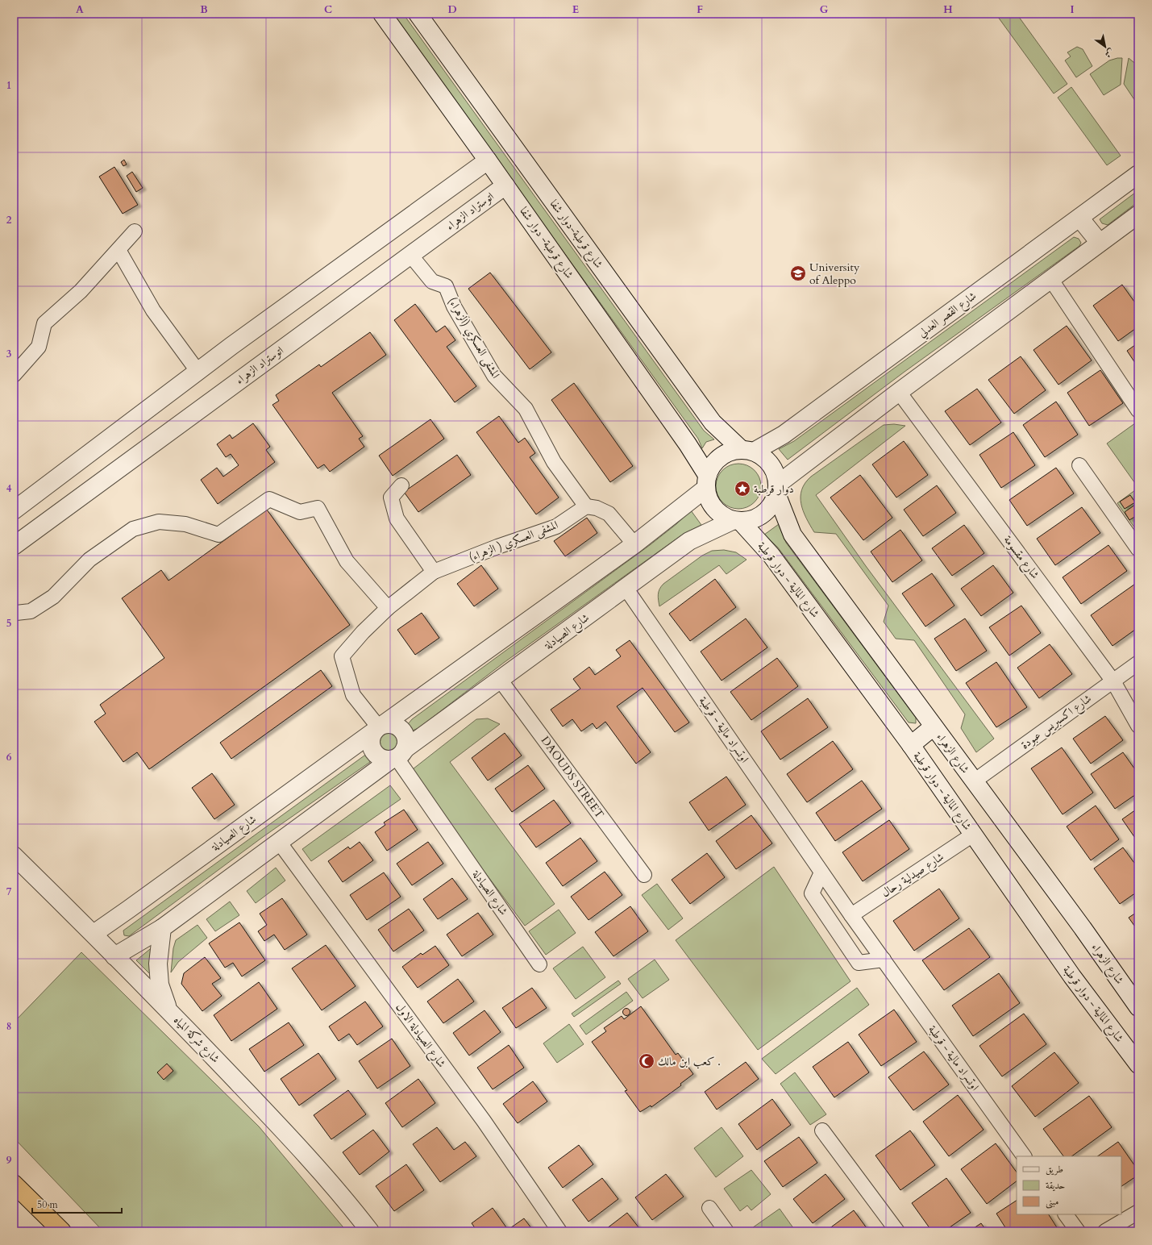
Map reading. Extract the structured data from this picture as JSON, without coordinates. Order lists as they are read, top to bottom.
{
  "streets": {
    "street": [
      "اتوستراد الزهراء",
      "شارع قرطبة-دوار شفا",
      "شارع قرطبة- دوار شفا",
      "شارع القصر العدلي",
      "المشفى العسكري (الزهراء)",
      "المشفى العسكري ( الزهراء)",
      "شارع مقسومة",
      "شارع المالية - دوار قرطبة",
      "شارع الصيادلة",
      "شارع اكسبريس عبودة",
      "اوتسراد مالية - قرطبة",
      "شارع الزهراء",
      "DAOUDS STREET",
      "شارع صيدلية رحال",
      "شارع الصيادلة الاول",
      "شارع شركة المياه"
    ]
  },
  "crossings": [
    ["اتوستراد الزهراء", "شارع قرطبة- دوار شفا"],
    ["اتوستراد الزهراء", "المشفى العسكري (الزهراء)"],
    ["شارع قرطبة-دوار شفا", "شارع قرطبة- دوار شفا"],
    ["شارع قرطبة-دوار شفا", "شارع القصر العدلي"],
    ["شارع قرطبة-دوار شفا", "شارع المالية - دوار قرطبة"],
    ["شارع قرطبة-دوار شفا", "شارع الصيادلة"],
    ["شارع قرطبة-دوار شفا", "شارع الزهراء"],
    ["شارع قرطبة- دوار شفا", "شارع القصر العدلي"],
    ["شارع قرطبة- دوار شفا", "شارع المالية - دوار قرطبة"],
    ["شارع قرطبة- دوار شفا", "شارع الصيادلة"],
    ["شارع قرطبة- دوار شفا", "شارع الزهراء"],
    ["شارع القصر العدلي", "شارع المالية - دوار قرطبة"],
    ["شارع القصر العدلي", "شارع الصيادلة"],
    ["شارع القصر العدلي", "شارع الزهراء"],
    ["المشفى العسكري (الزهراء)", "المشفى العسكري ( الزهراء)"],
    ["المشفى العسكري ( الزهراء)", "شارع الصيادلة"],
    ["شارع مقسومة", "شارع اكسبريس عبودة"],
    ["شارع المالية - دوار قرطبة", "شارع الصيادلة"],
    ["شارع المالية - دوار قرطبة", "شارع الزهراء"],
    ["شارع المالية - دوار قرطبة", "شارع صيدلية رحال"],
    ["شارع الصيادلة", "اوتسراد مالية - قرطبة"],
    ["شارع الصيادلة", "شارع الزهراء"],
    ["شارع الصيادلة", "DAOUDS STREET"],
    ["شارع الصيادلة", "شارع الصيادلة الاول"],
    ["شارع الصيادلة", "شارع شركة المياه"],
    ["شارع اكسبريس عبودة", "شارع الزهراء"],
    ["اوتسراد مالية - قرطبة", "شارع صيدلية رحال"]
  ],
  "places": {
    "school or university": ["University of Aleppo"],
    "place": ["دوار قرطبة"],
    "mosque": ["كعب ابن مالك ."]
  },
  "legend": ["طريق", "حديقة", "مبنى"],
  "scale_bar": "50 m",
  "north": "bottom right",
  "grid": {
    "columns": [
      "A",
      "B",
      "C",
      "D",
      "E",
      "F",
      "G",
      "H",
      "I"
    ],
    "rows": [
      "1",
      "2",
      "3",
      "4",
      "5",
      "6",
      "7",
      "8",
      "9"
    ]
  }
}
